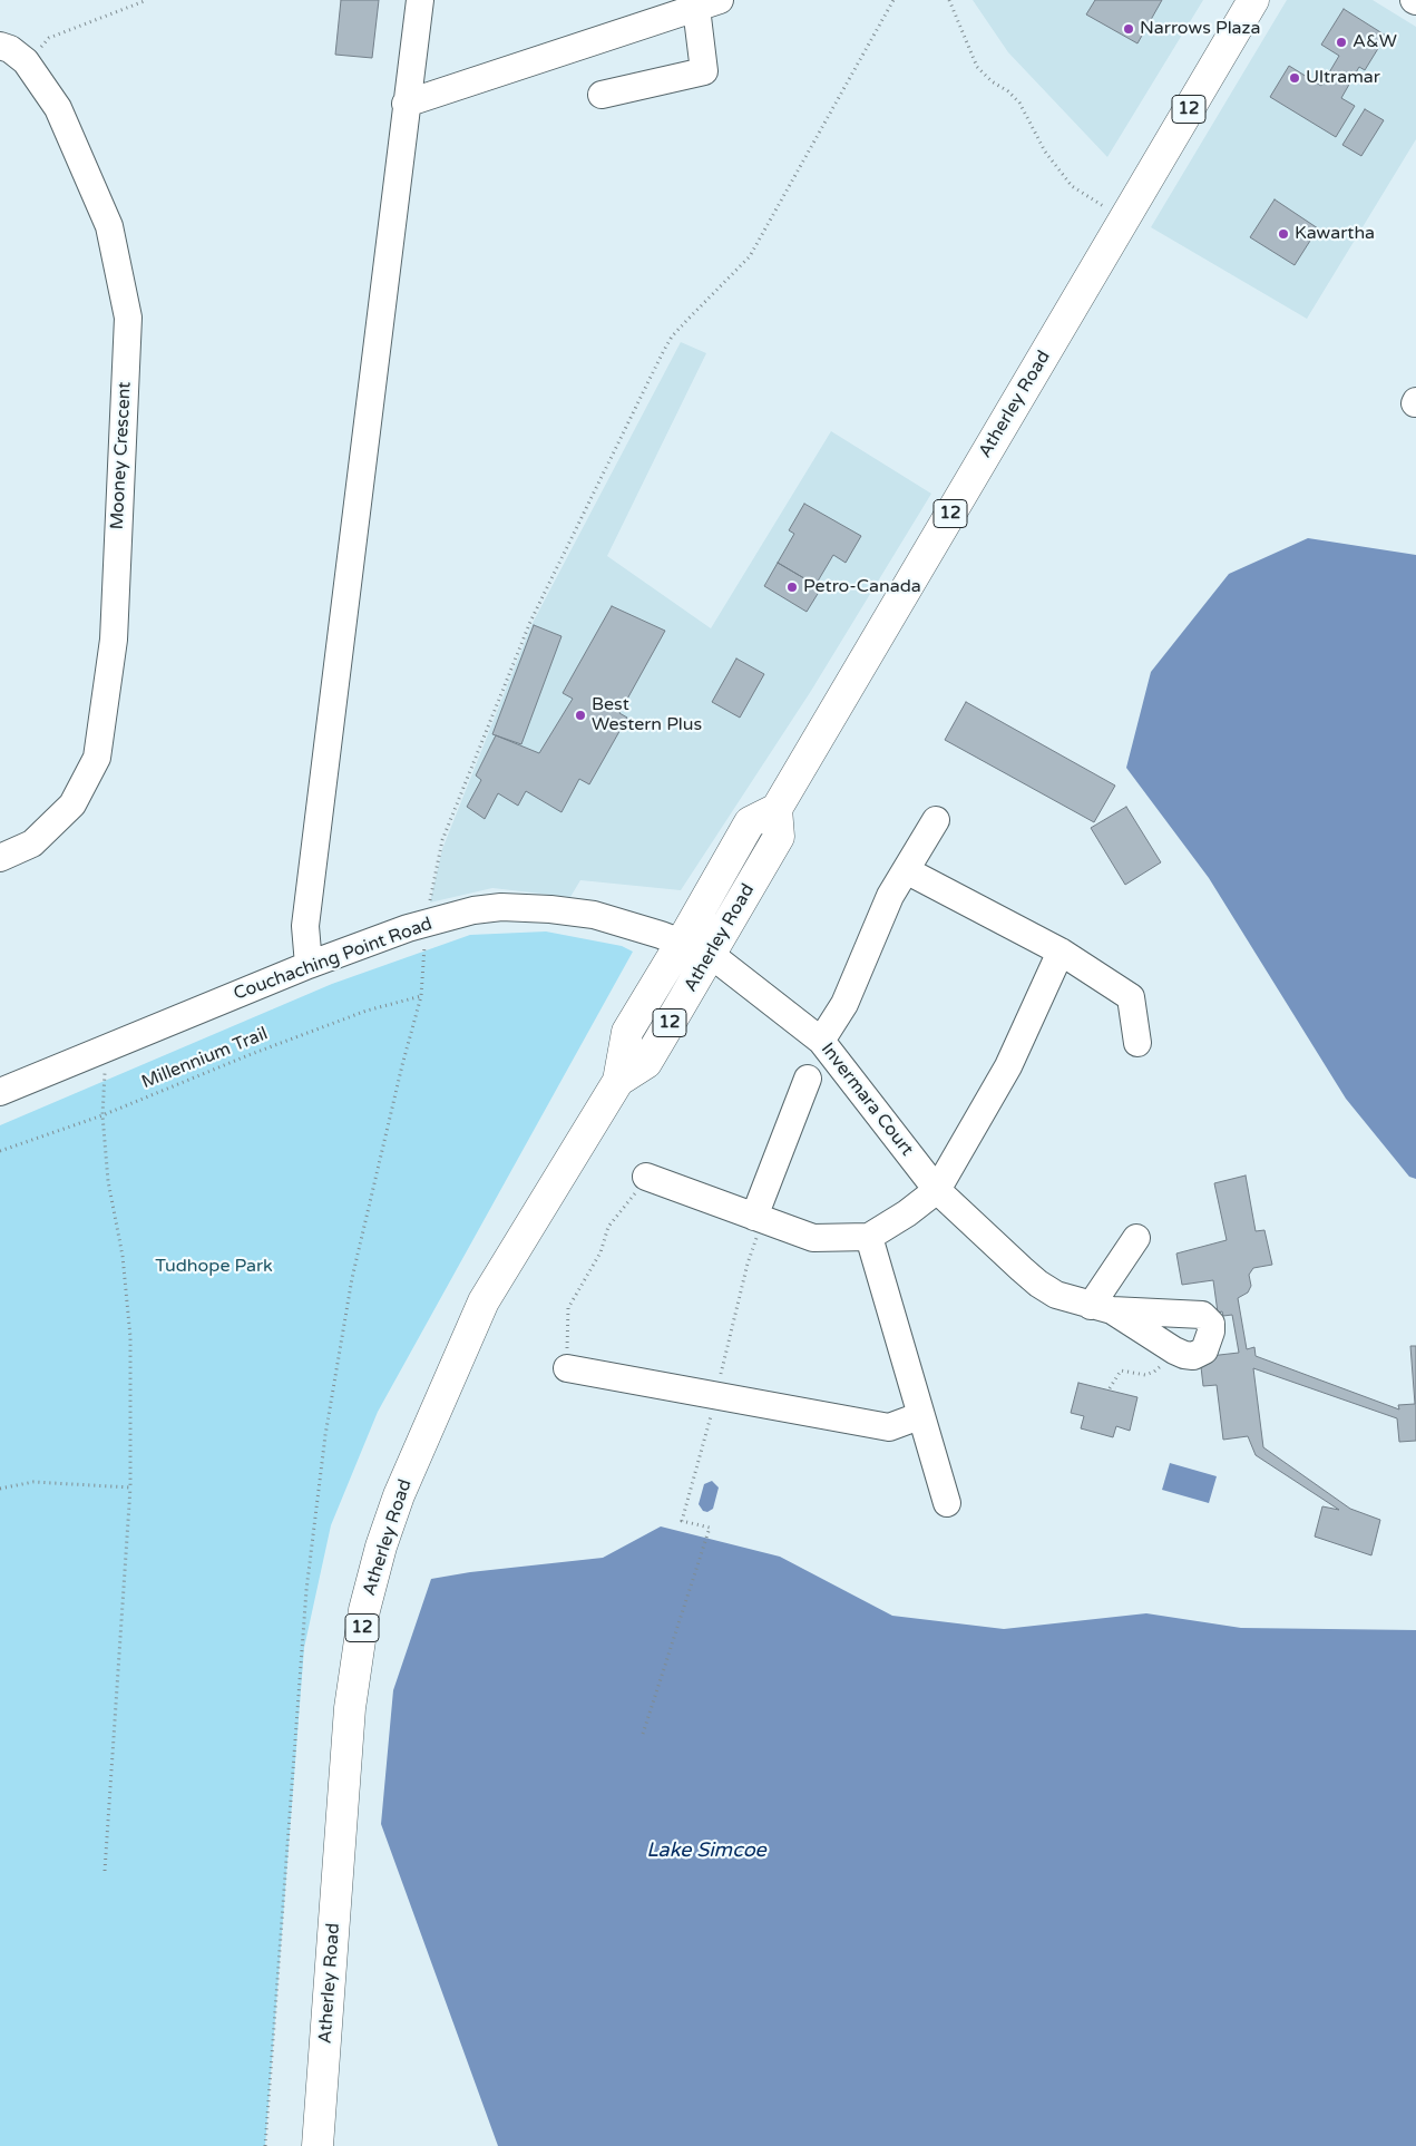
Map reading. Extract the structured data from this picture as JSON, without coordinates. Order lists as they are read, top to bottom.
{
  "streets": {
    "highway": ["12", "Atherley Road"],
    "street": ["Mooney Crescent", "Couchaching Point Road", "Invermara Court"],
    "path": ["Millennium Trail"]
  },
  "crossings": [
    ["Atherley Road", "Couchaching Point Road"],
    ["Atherley Road", "Invermara Court"],
    ["Couchaching Point Road", "Invermara Court"]
  ],
  "water": ["Lake Simcoe"],
  "parks": ["Tudhope Park"],
  "places": [
    "Narrows Plaza",
    "A&W",
    "Ultramar",
    "Kawartha",
    "Petro-Canada",
    "Best Western Plus"
  ]
}
